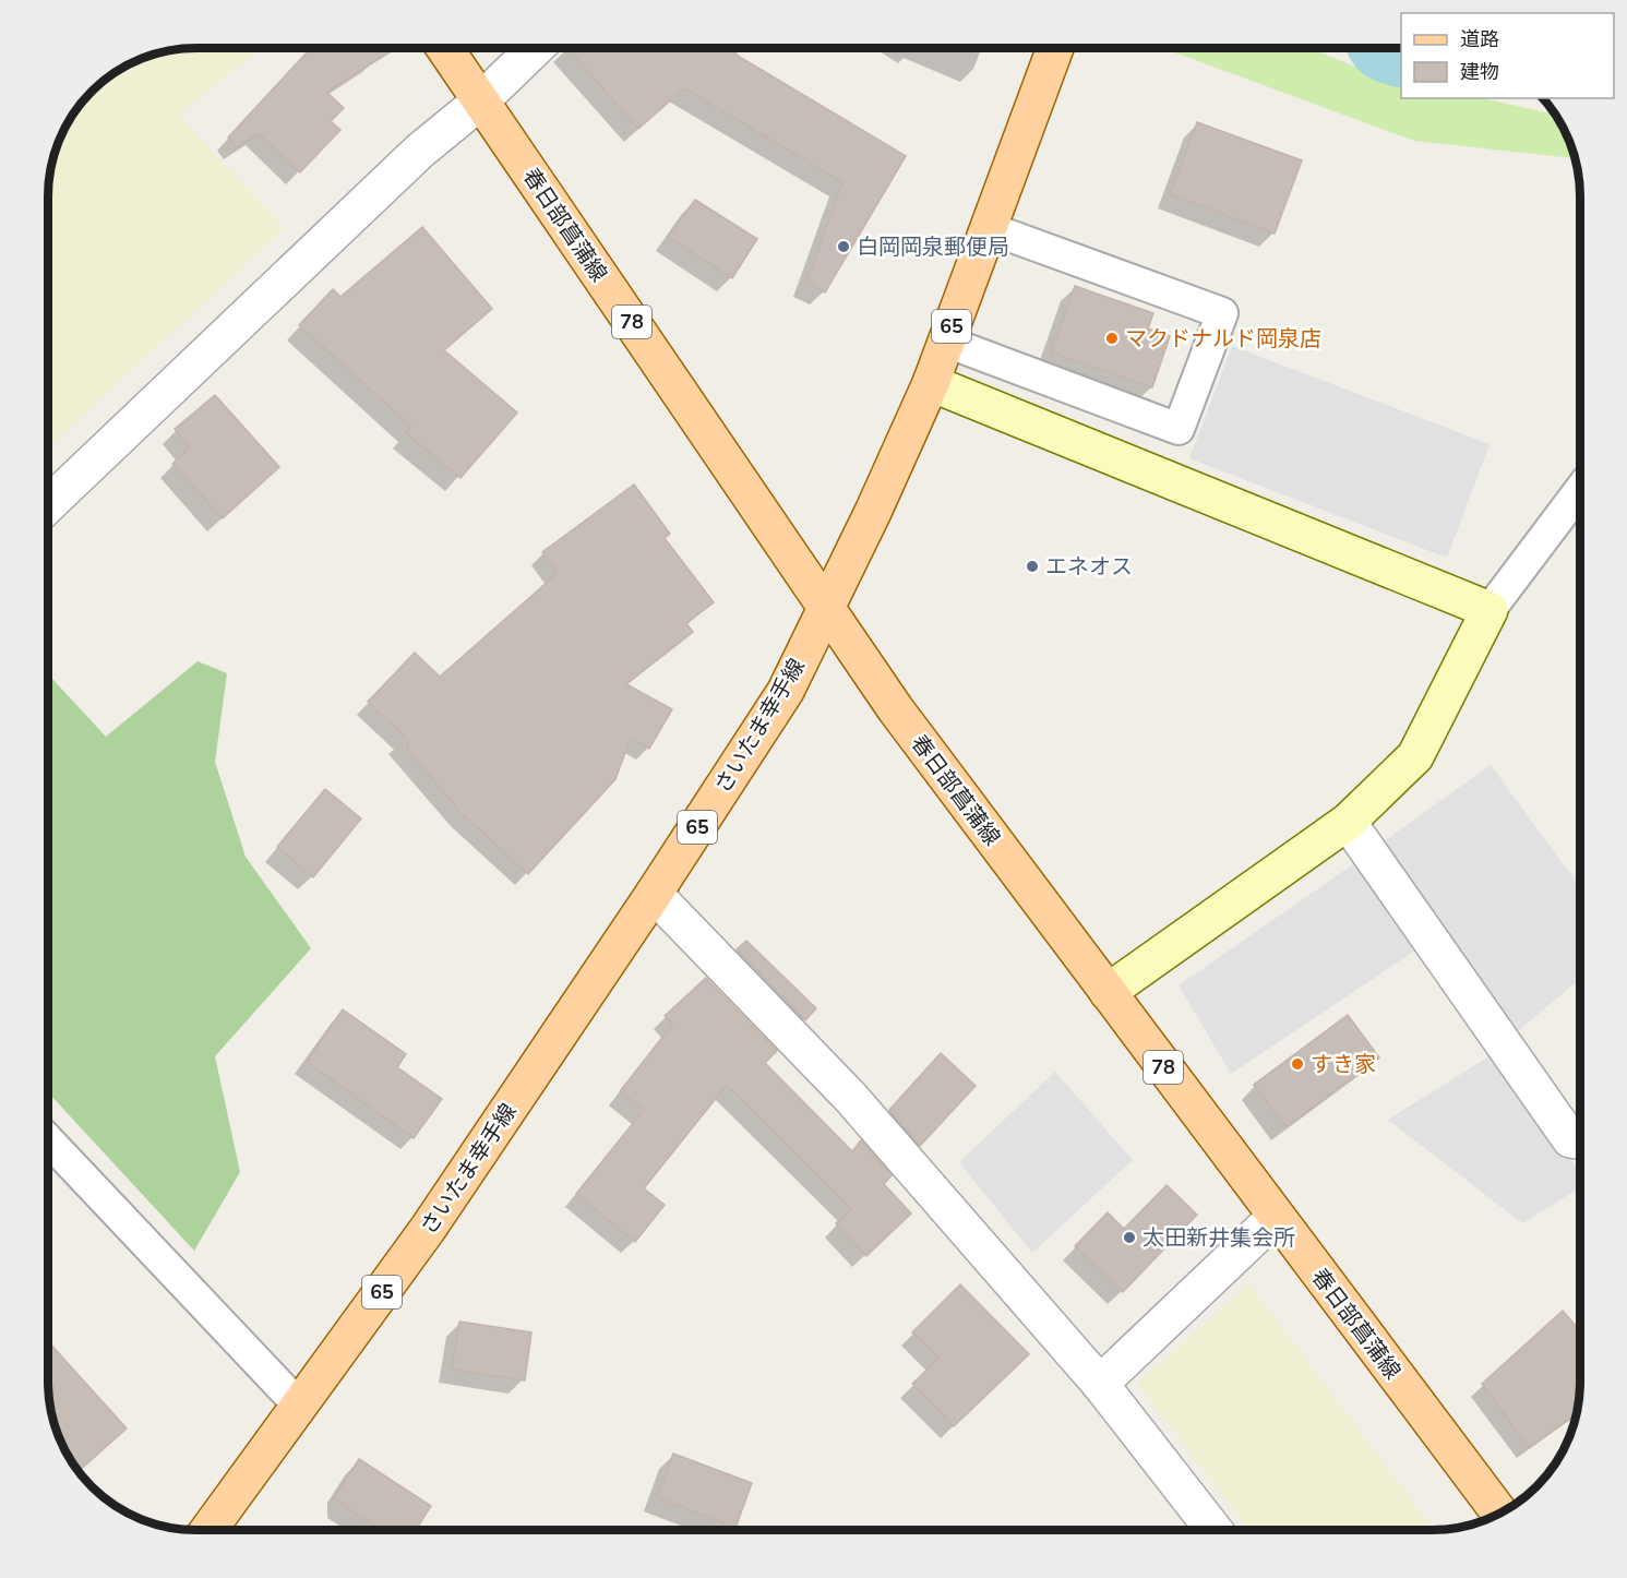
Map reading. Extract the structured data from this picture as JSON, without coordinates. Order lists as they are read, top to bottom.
{
  "streets": {
    "main road": [
      "春日部菖蒲線",
      "78",
      "65",
      "さいたま幸手線"
    ]
  },
  "crossings": [
    ["春日部菖蒲線", "さいたま幸手線"]
  ],
  "places": [
    "白岡岡泉郵便局",
    "マクドナルド岡泉店",
    "エネオス",
    "すき家",
    "太田新井集会所"
  ],
  "legend": ["道路", "建物"]
}
